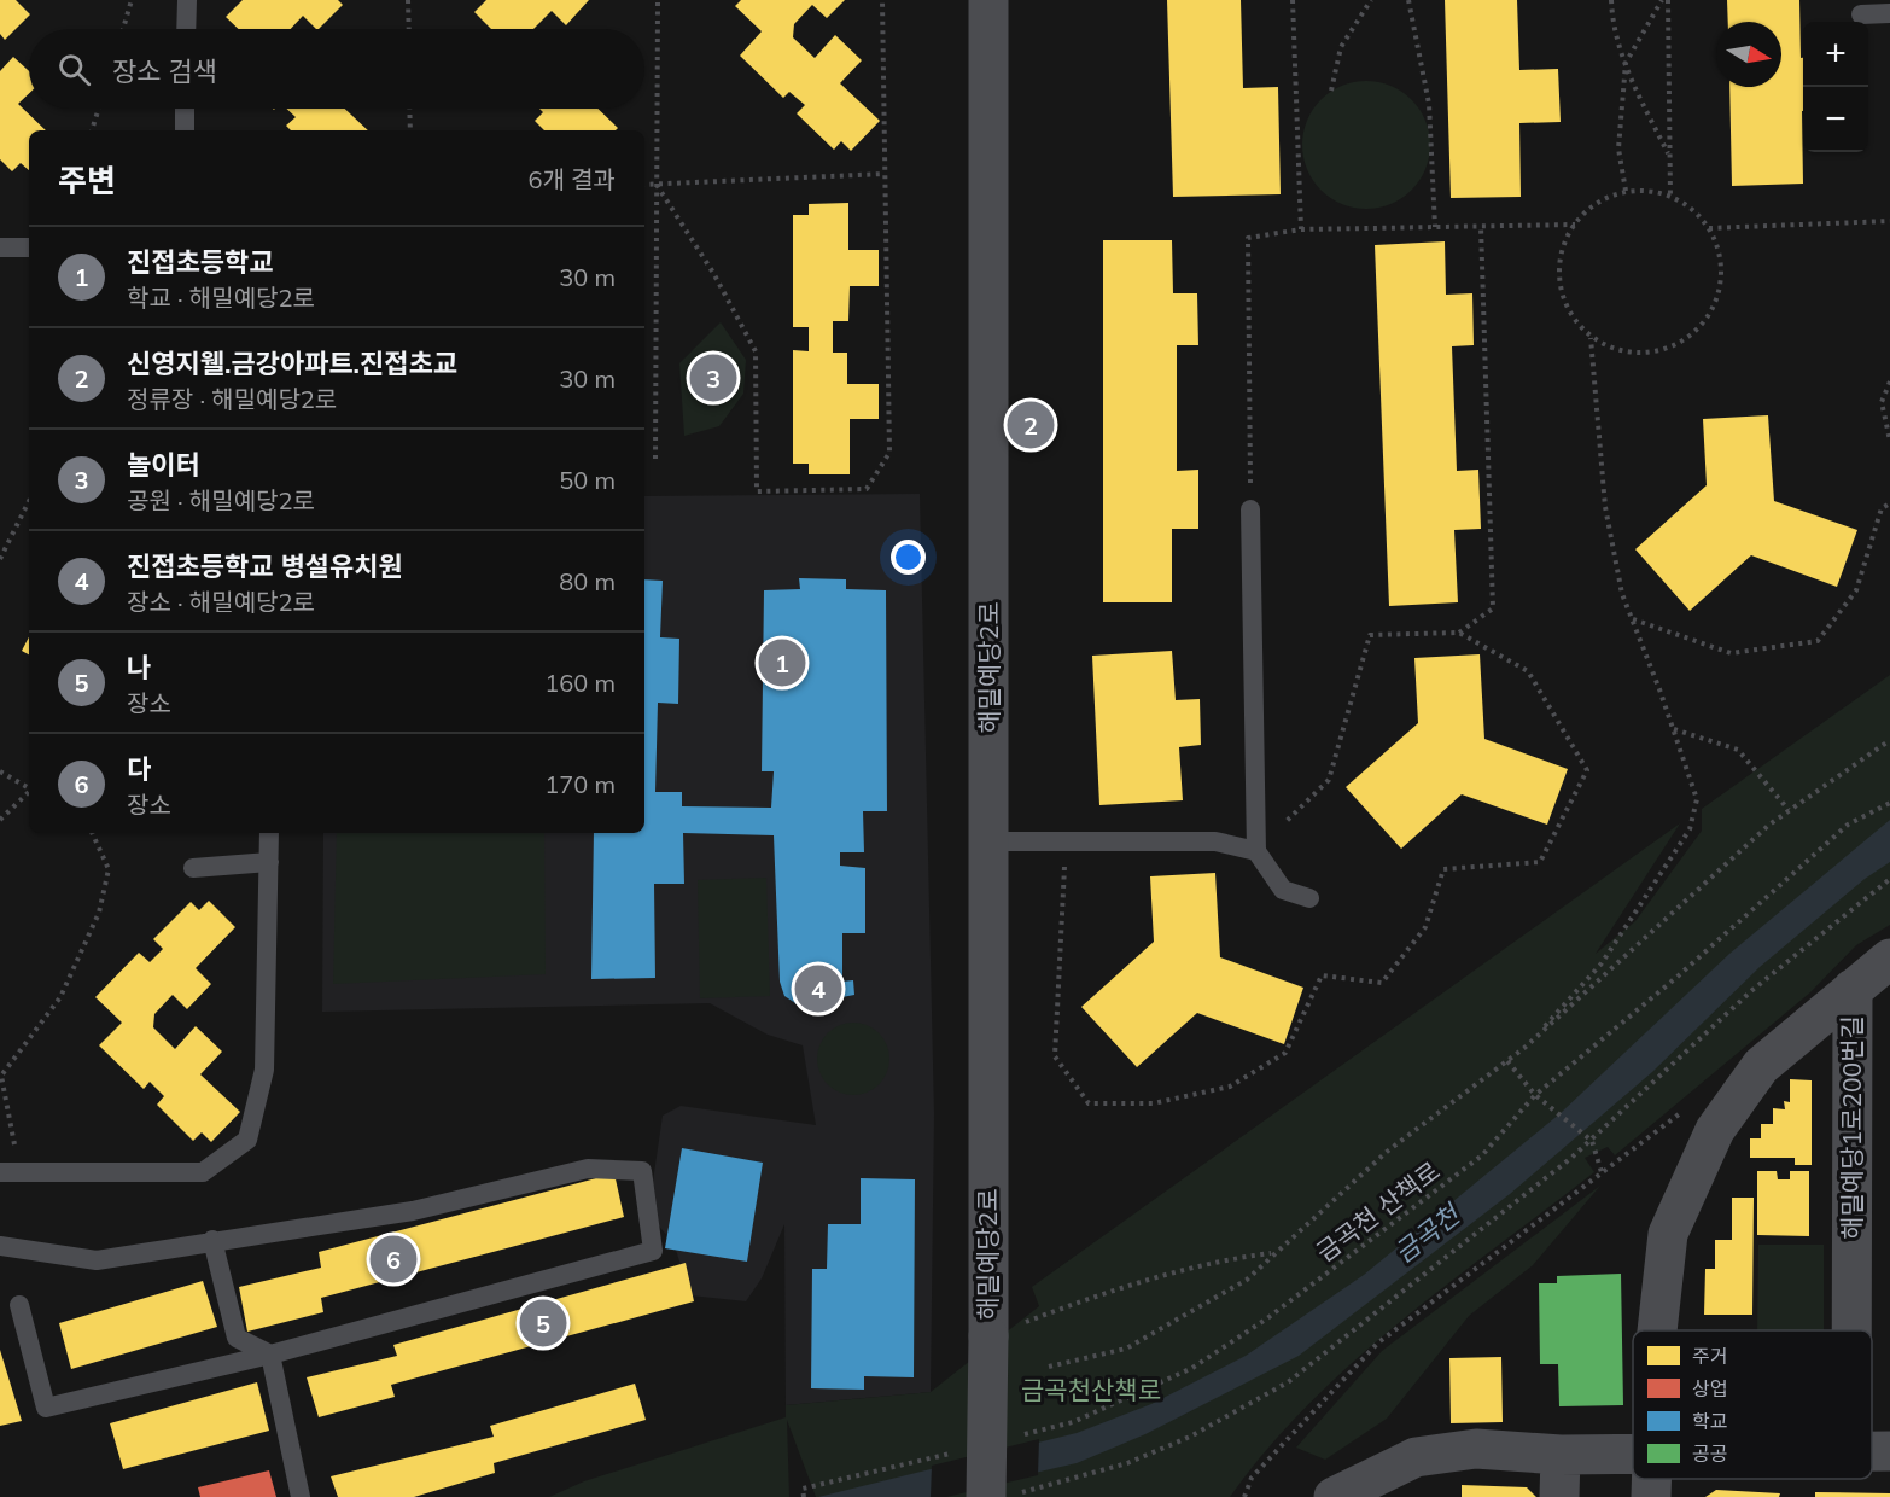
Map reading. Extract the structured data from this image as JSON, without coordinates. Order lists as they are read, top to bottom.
{
  "streets": {
    "street": ["해밀예당2로", "해밀예당1로200번길"],
    "path": ["금곡천 산책로"]
  },
  "water": ["금곡천"],
  "parks": ["금곡천산책로"],
  "legend": [
    "주거",
    "상업",
    "학교",
    "공공"
  ],
  "north": "right",
  "page": {
    "map_buttons": ["+", "−"],
    "search": "장소 검색",
    "heading": ["주변", "6개 결과"],
    "list": [
      {
        "mark": "1",
        "name": "진접초등학교",
        "note": "학교 · 해밀예당2로",
        "value": "30 m"
      },
      {
        "mark": "2",
        "name": "신영지웰.금강아파트.진접초교",
        "note": "정류장 · 해밀예당2로",
        "value": "30 m"
      },
      {
        "mark": "3",
        "name": "놀이터",
        "note": "공원 · 해밀예당2로",
        "value": "50 m"
      },
      {
        "mark": "4",
        "name": "진접초등학교 병설유치원",
        "note": "장소 · 해밀예당2로",
        "value": "80 m"
      },
      {
        "mark": "5",
        "name": "나",
        "note": "장소",
        "value": "160 m"
      },
      {
        "mark": "6",
        "name": "다",
        "note": "장소",
        "value": "170 m"
      }
    ],
    "pins": [
      "3",
      "2",
      "1",
      "4",
      "6",
      "5"
    ]
  }
}
